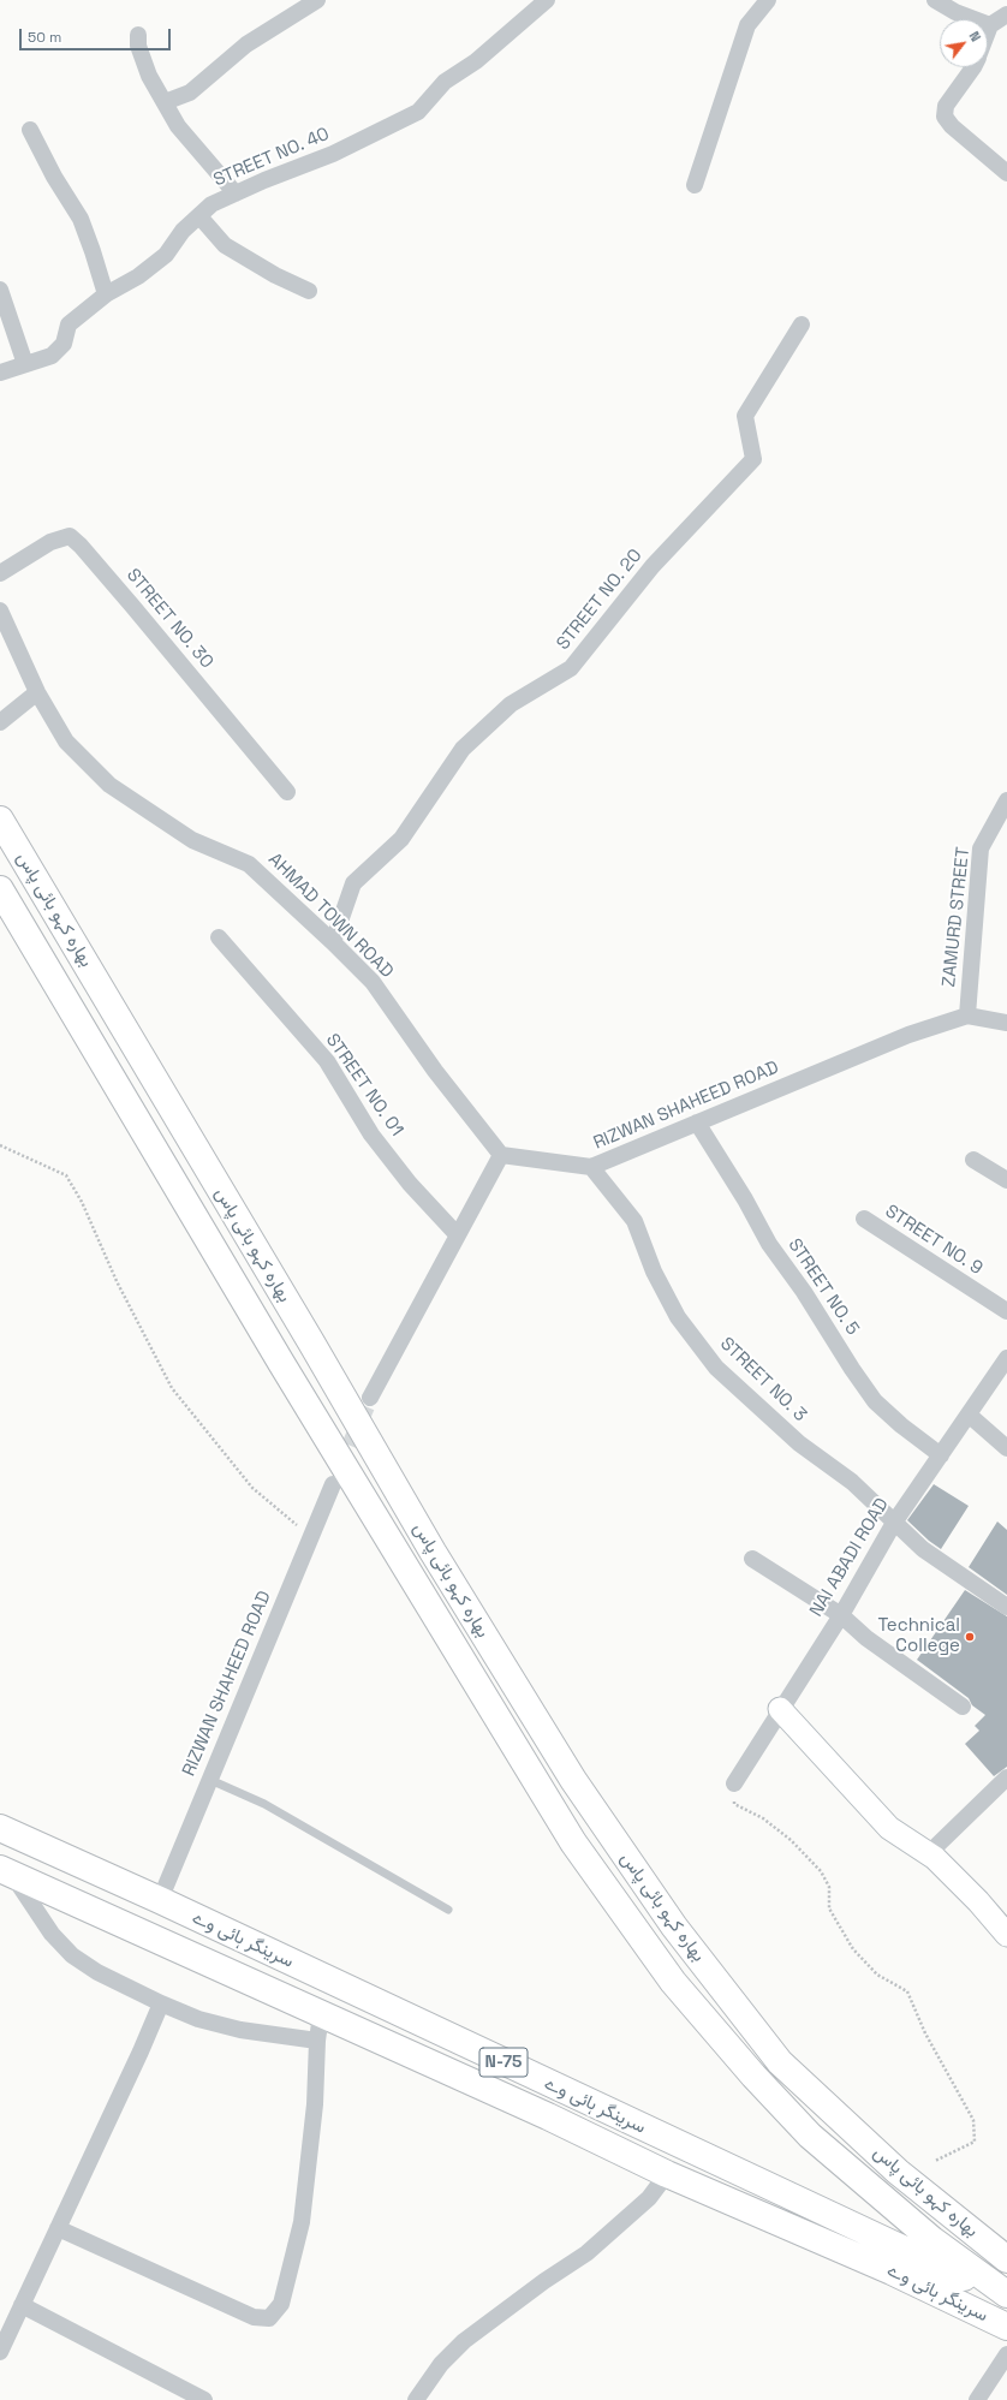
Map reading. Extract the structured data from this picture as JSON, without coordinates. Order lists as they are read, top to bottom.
{
  "streets": {
    "highway": ["بھارہ کہو بائی پاس", "سرینگر ہائی وے", "N-75"],
    "street": [
      "STREET NO. 40",
      "STREET NO. 20",
      "STREET NO. 30",
      "AHMAD TOWN ROAD",
      "ZAMURD STREET",
      "STREET NO. 01",
      "RIZWAN SHAHEED ROAD",
      "STREET NO. 9",
      "STREET NO. 5",
      "STREET NO. 3",
      "NAI ABADI ROAD"
    ]
  },
  "crossings": [
    ["STREET NO. 20", "AHMAD TOWN ROAD"],
    ["بھارہ کہو بائی پاس", "سرینگر ہائی وے"],
    ["AHMAD TOWN ROAD", "RIZWAN SHAHEED ROAD"],
    ["ZAMURD STREET", "RIZWAN SHAHEED ROAD"],
    ["RIZWAN SHAHEED ROAD", "STREET NO. 5"],
    ["RIZWAN SHAHEED ROAD", "STREET NO. 3"],
    ["RIZWAN SHAHEED ROAD", "سرینگر ہائی وے"],
    ["STREET NO. 5", "NAI ABADI ROAD"],
    ["STREET NO. 3", "NAI ABADI ROAD"]
  ],
  "places": ["Technical College"],
  "scale_bar": "50 m",
  "north": "top right"
}
